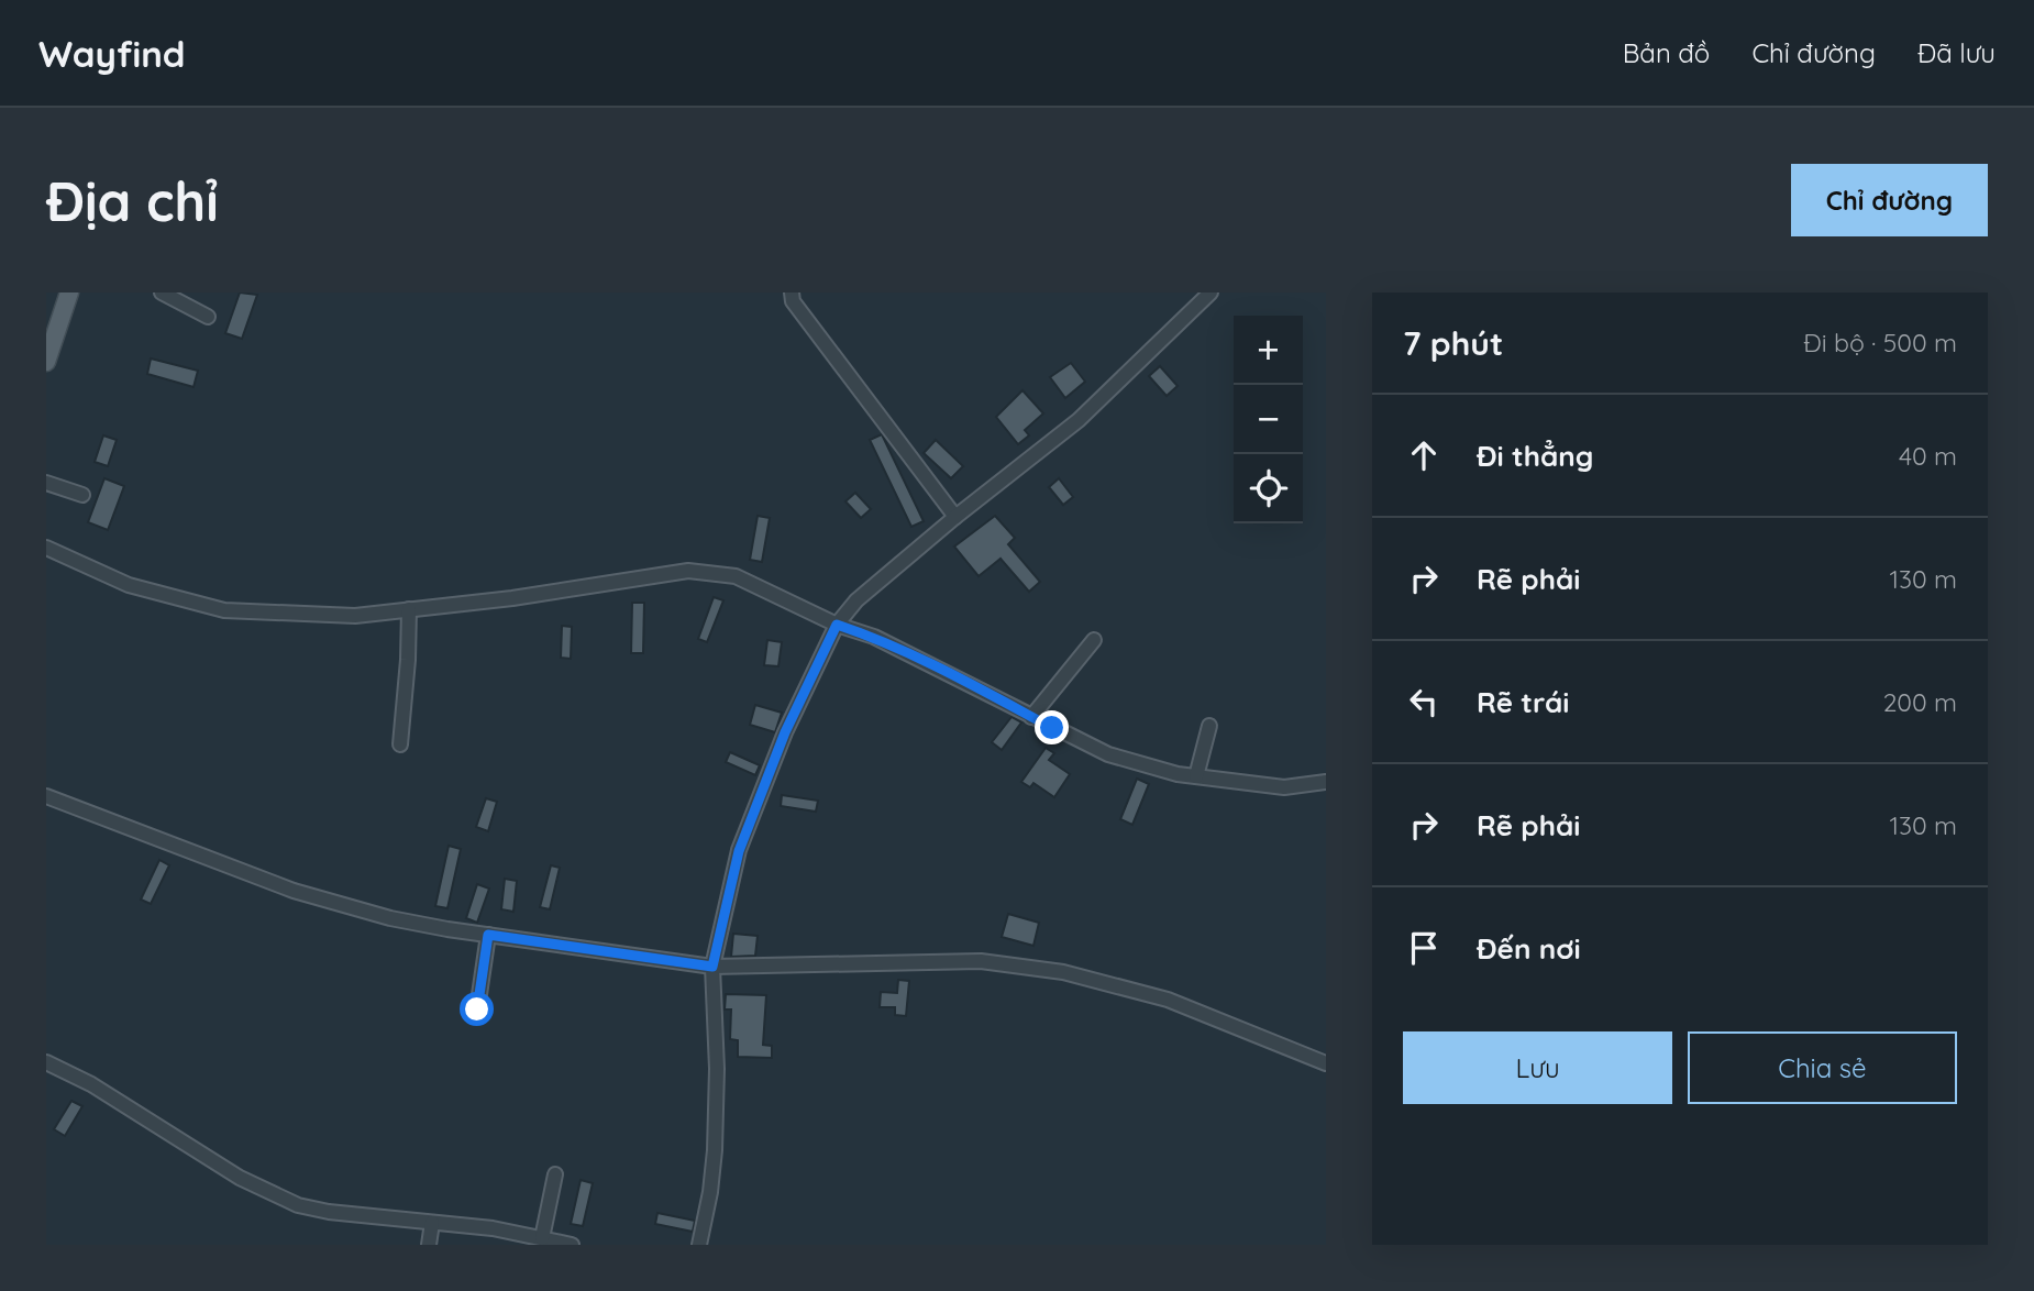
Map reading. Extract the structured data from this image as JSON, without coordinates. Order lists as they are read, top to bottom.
{
  "page": {
    "header": "Wayfind",
    "nav": ["Bản đồ", "Chỉ đường", "Đã lưu"],
    "buttons": [
      "Chỉ đường",
      ["Lưu", "Chia sẻ"]
    ],
    "title": "Địa chỉ",
    "heading": ["7 phút", "Đi bộ · 500 m"],
    "map_buttons": ["+", "−"],
    "list": [
      ["Đi thẳng", "40 m"],
      ["Rẽ phải", "130 m"],
      ["Rẽ trái", "200 m"],
      ["Rẽ phải", "130 m"],
      "Đến nơi"
    ]
  }
}
